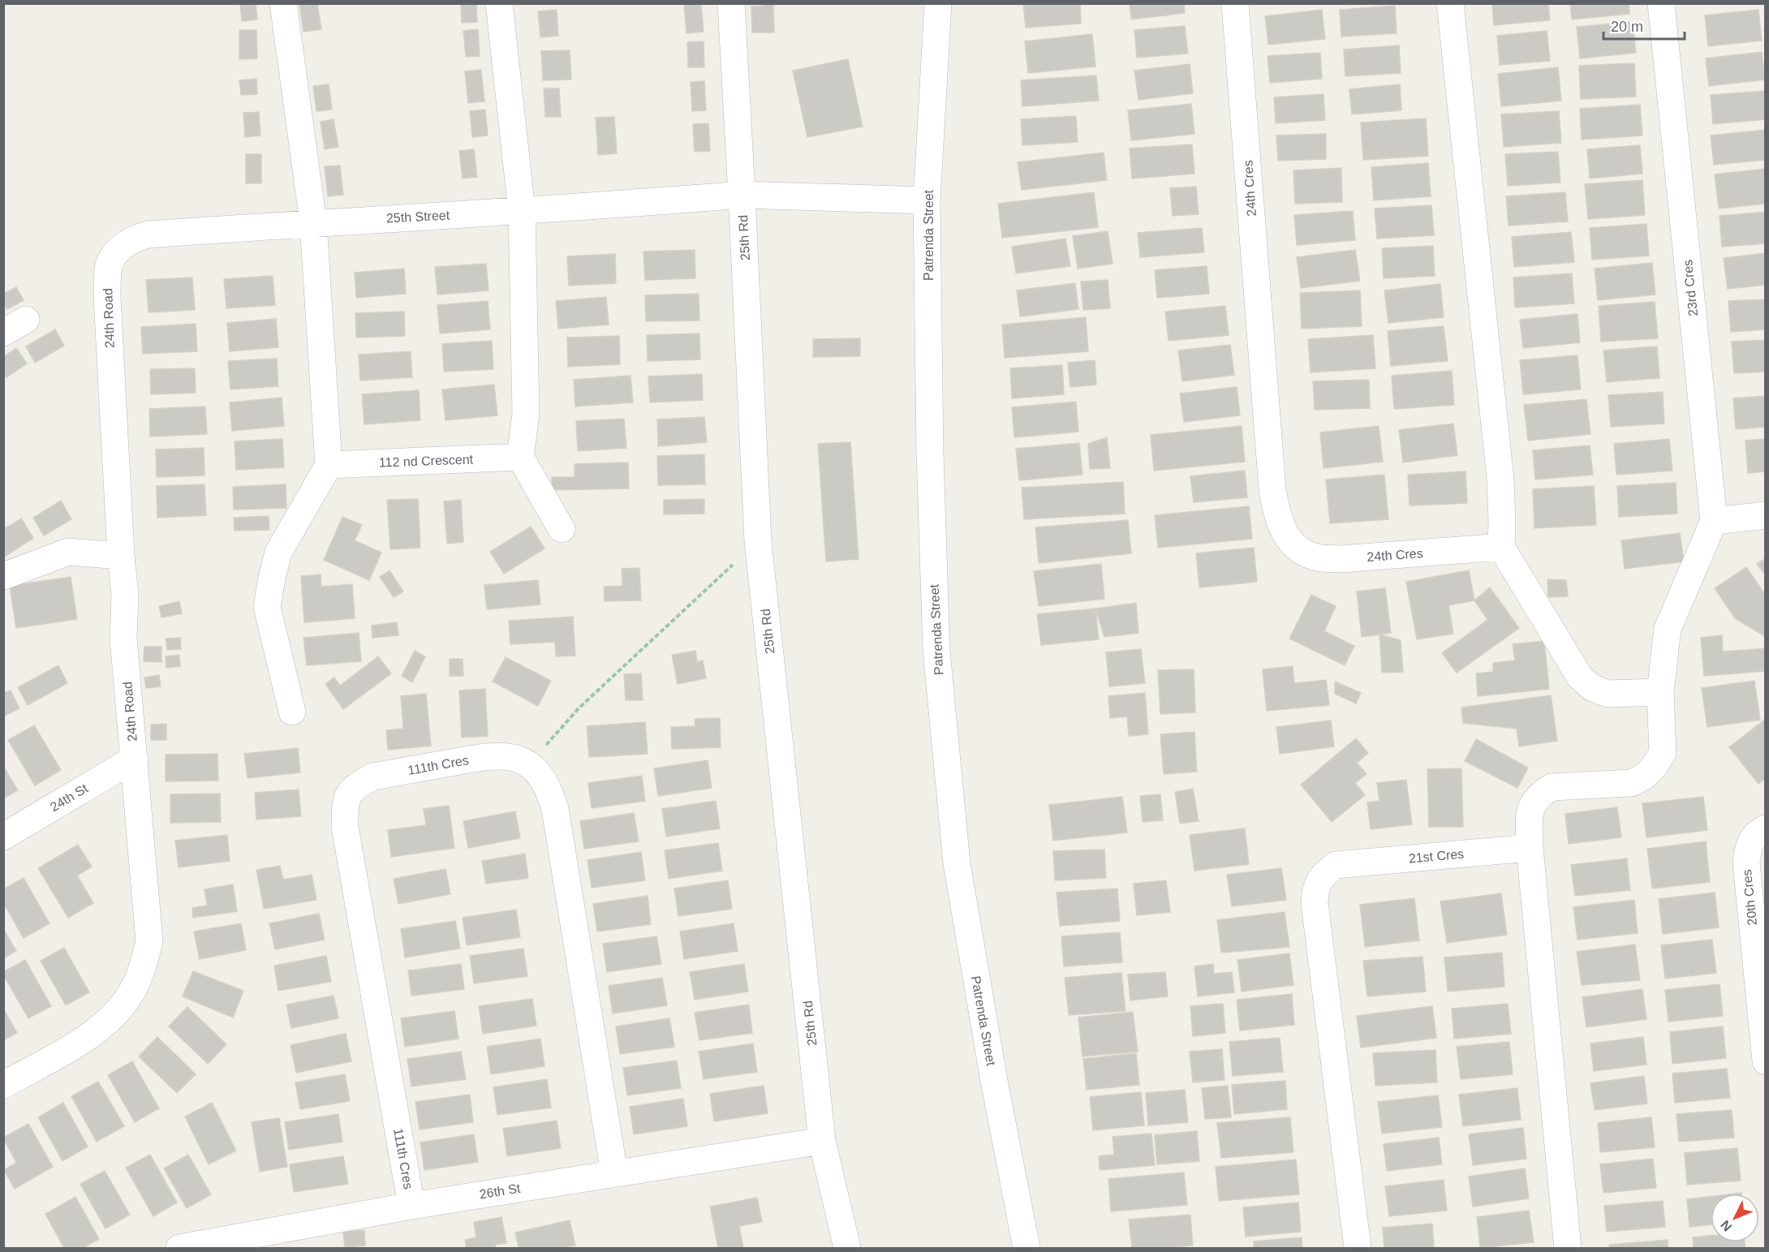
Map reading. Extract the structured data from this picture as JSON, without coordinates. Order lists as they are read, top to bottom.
{
  "streets": {
    "street": [
      "24th Cres",
      "25th Street",
      "Patrenda Street",
      "25th Rd",
      "23rd Cres",
      "24th Road",
      "112 nd Crescent",
      "111th Cres",
      "24th St",
      "21st Cres",
      "20th Cres",
      "26th St"
    ]
  },
  "crossings": [
    ["25th Street", "25th Rd"],
    ["25th Street", "24th Road"],
    ["Patrenda Street", "25th Rd"],
    ["25th Rd", "26th St"],
    ["24th Road", "24th St"],
    ["111th Cres", "26th St"]
  ],
  "scale_bar": "20 m",
  "north": "bottom left"
}
